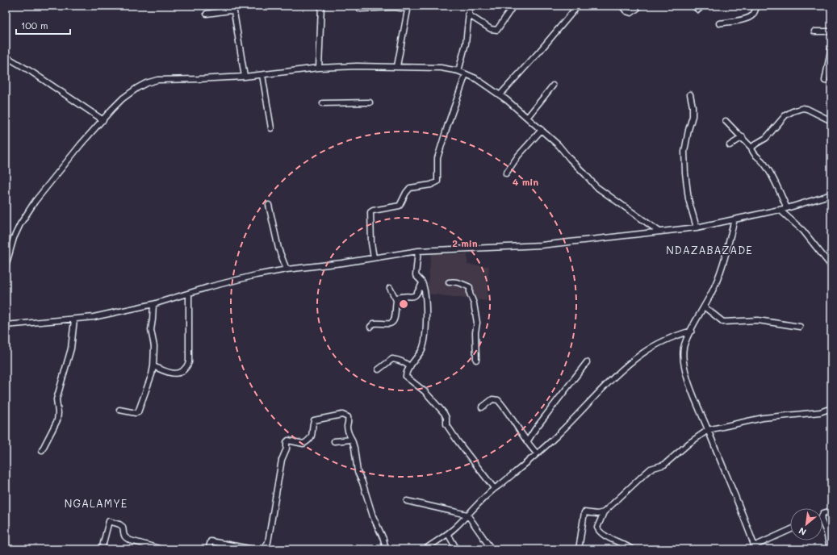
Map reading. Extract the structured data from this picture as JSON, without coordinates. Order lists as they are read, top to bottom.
{
  "districts": ["NDAZABAZADE", "NGALAMYE"],
  "scale_bar": "100 m",
  "north": "bottom left",
  "rings": ["4 min", "2 min"]
}
